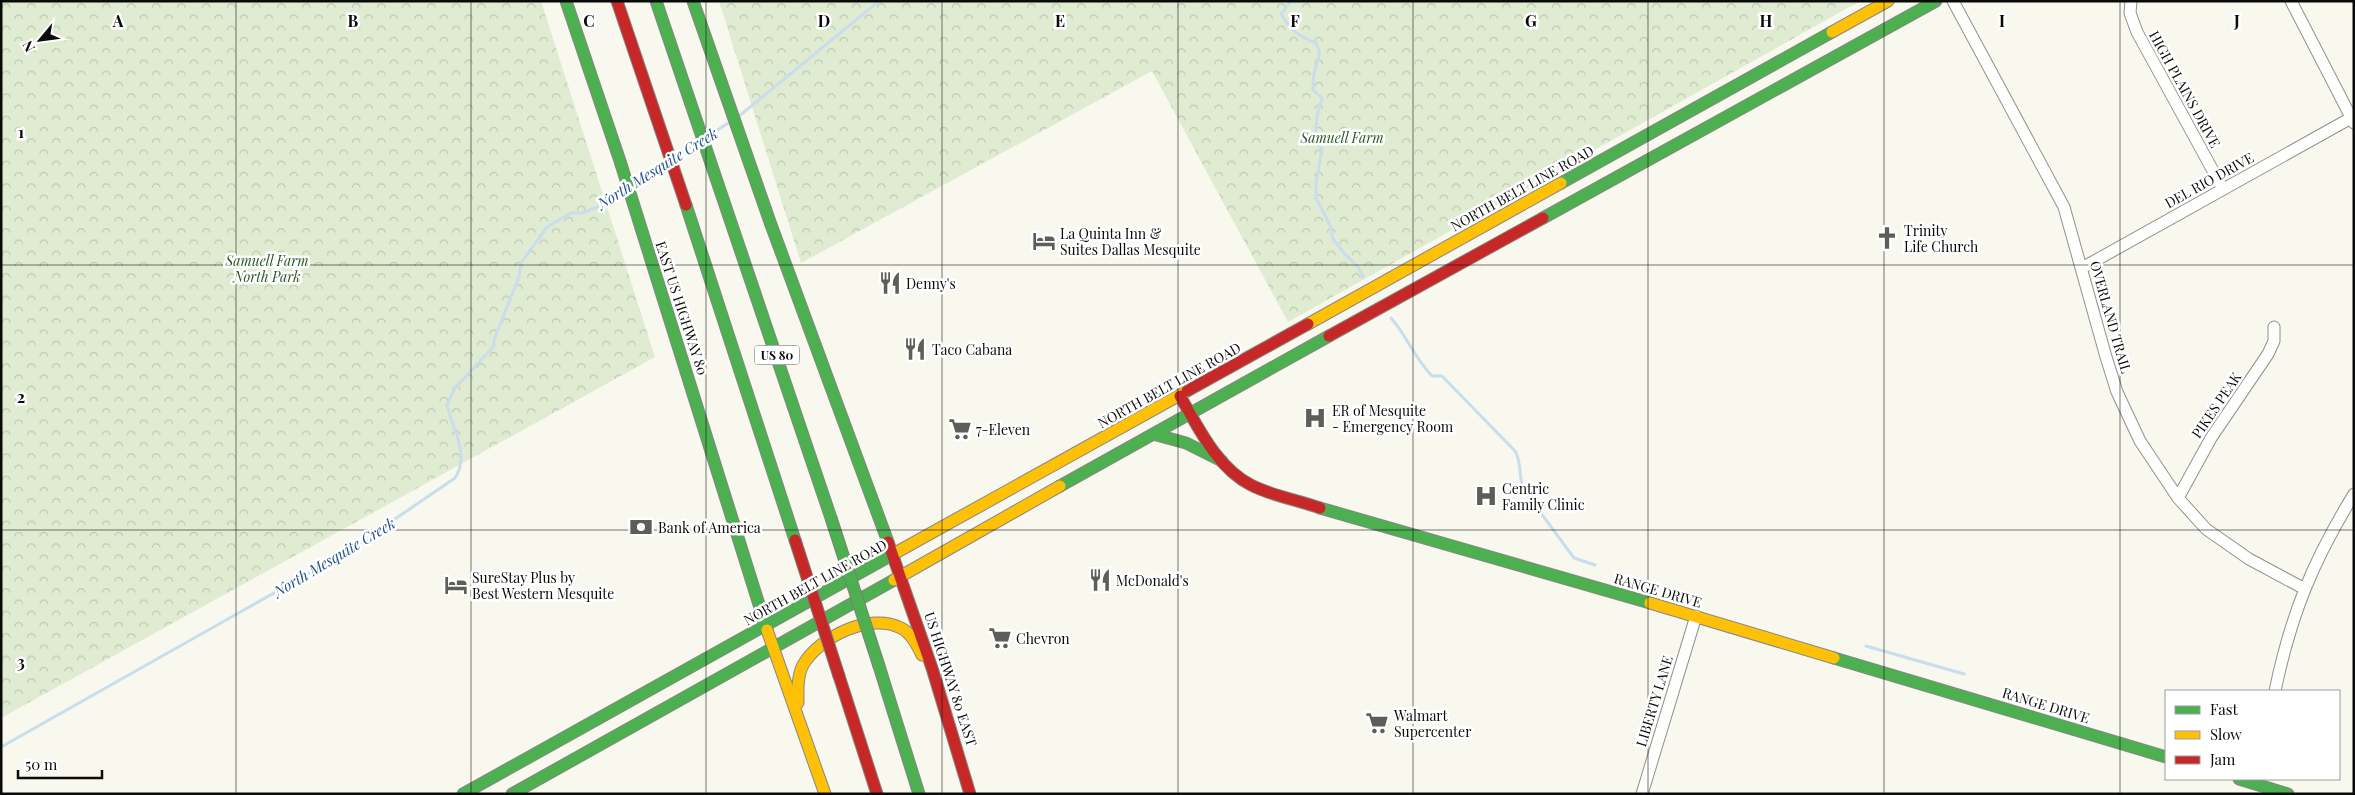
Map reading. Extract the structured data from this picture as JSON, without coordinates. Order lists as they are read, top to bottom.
{
  "streets": {
    "main road": [
      "NORTH BELT LINE ROAD",
      "EAST US HIGHWAY 80",
      "US 80",
      "RANGE DRIVE",
      "US HIGHWAY 80 EAST"
    ],
    "street": [
      "HIGH PLAINS DRIVE",
      "DEL RIO DRIVE",
      "OVERLAND TRAIL",
      "PIKES PEAK",
      "LIBERTY LANE"
    ]
  },
  "crossings": [
    ["HIGH PLAINS DRIVE", "DEL RIO DRIVE"],
    ["DEL RIO DRIVE", "OVERLAND TRAIL"],
    ["NORTH BELT LINE ROAD", "EAST US HIGHWAY 80"],
    ["NORTH BELT LINE ROAD", "RANGE DRIVE"],
    ["OVERLAND TRAIL", "PIKES PEAK"],
    ["RANGE DRIVE", "LIBERTY LANE"]
  ],
  "water": ["North Mesquite Creek"],
  "parks": ["Samuell Farm", "Samuell Farm North Park"],
  "places": {
    "church": ["Trinity Life Church"],
    "hotel": ["La Quinta Inn & Suites Dallas Mesquite", "SureStay Plus by Best Western Mesquite"],
    "restaurant": ["Denny's", "Taco Cabana", "McDonald's"],
    "hospital": ["ER of Mesquite - Emergency Room", "Centric Family Clinic"],
    "supermarket": ["7-Eleven", "Chevron", "Walmart Supercenter"],
    "bank": ["Bank of America"]
  },
  "legend": ["Fast", "Slow", "Jam"],
  "scale_bar": "50 m",
  "north": "bottom left",
  "grid": {
    "columns": [
      "A",
      "B",
      "C",
      "D",
      "E",
      "F",
      "G",
      "H",
      "I",
      "J"
    ],
    "rows": ["1", "2", "3"]
  }
}
